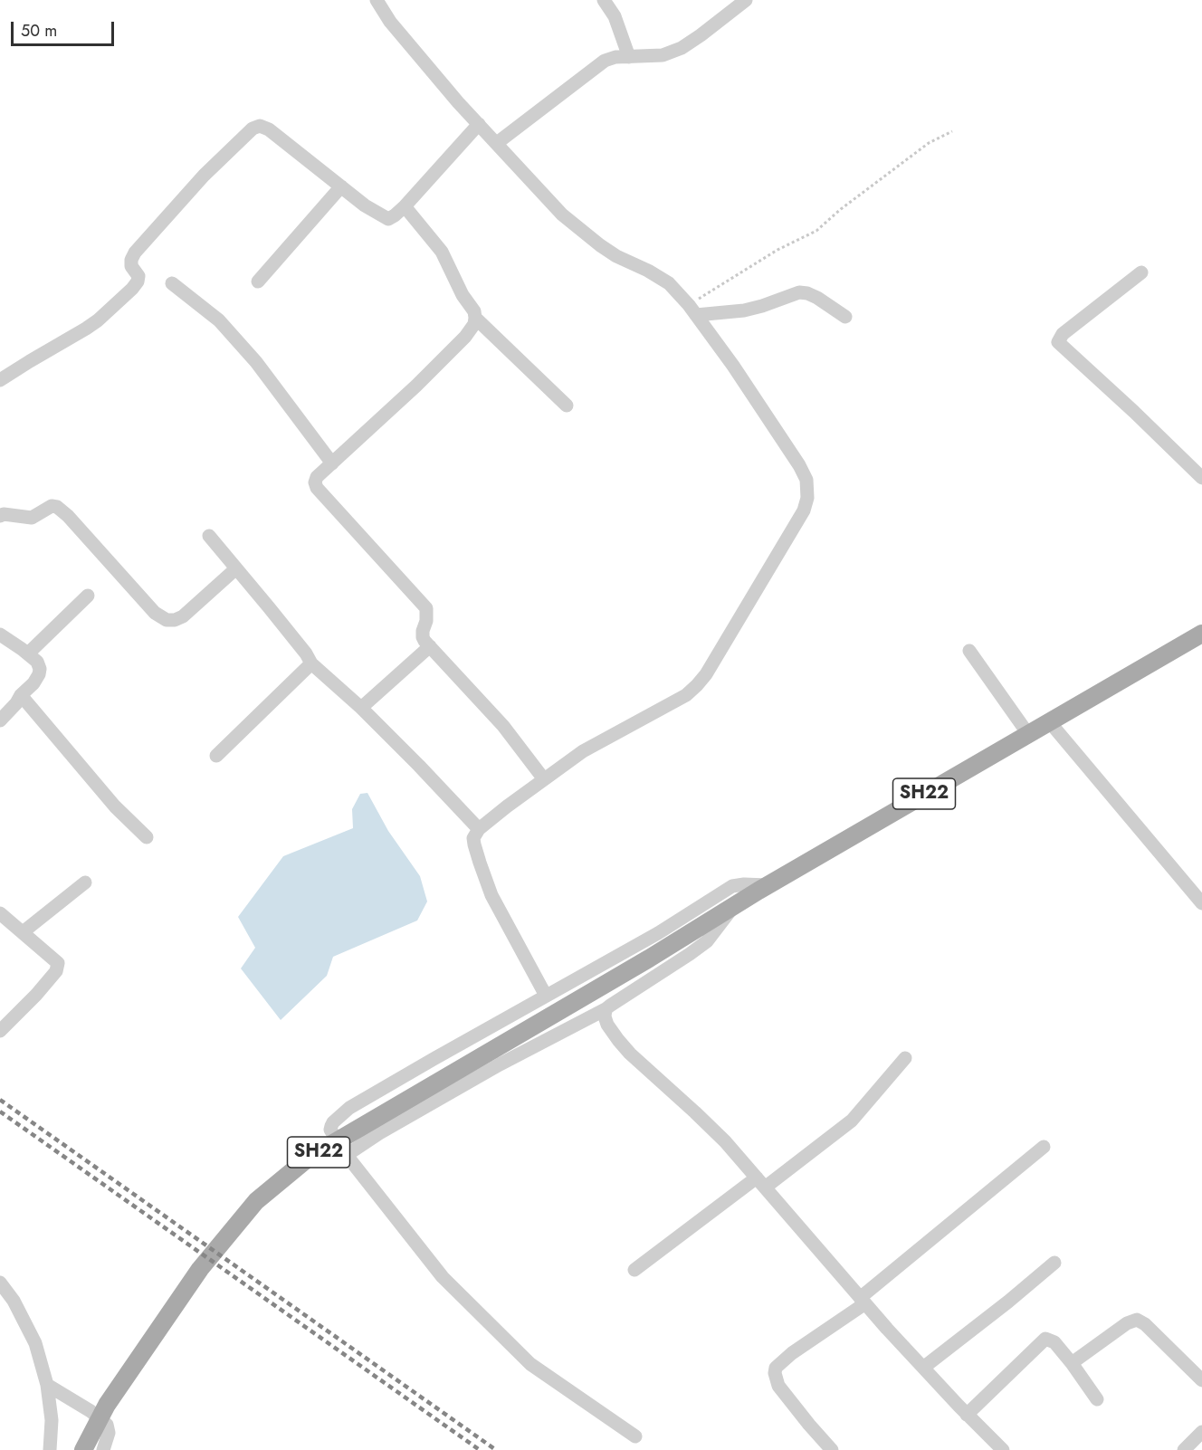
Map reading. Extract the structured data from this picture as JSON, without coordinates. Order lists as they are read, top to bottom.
{
  "streets": {
    "main road": ["SH22"]
  },
  "scale_bar": "50 m"
}
